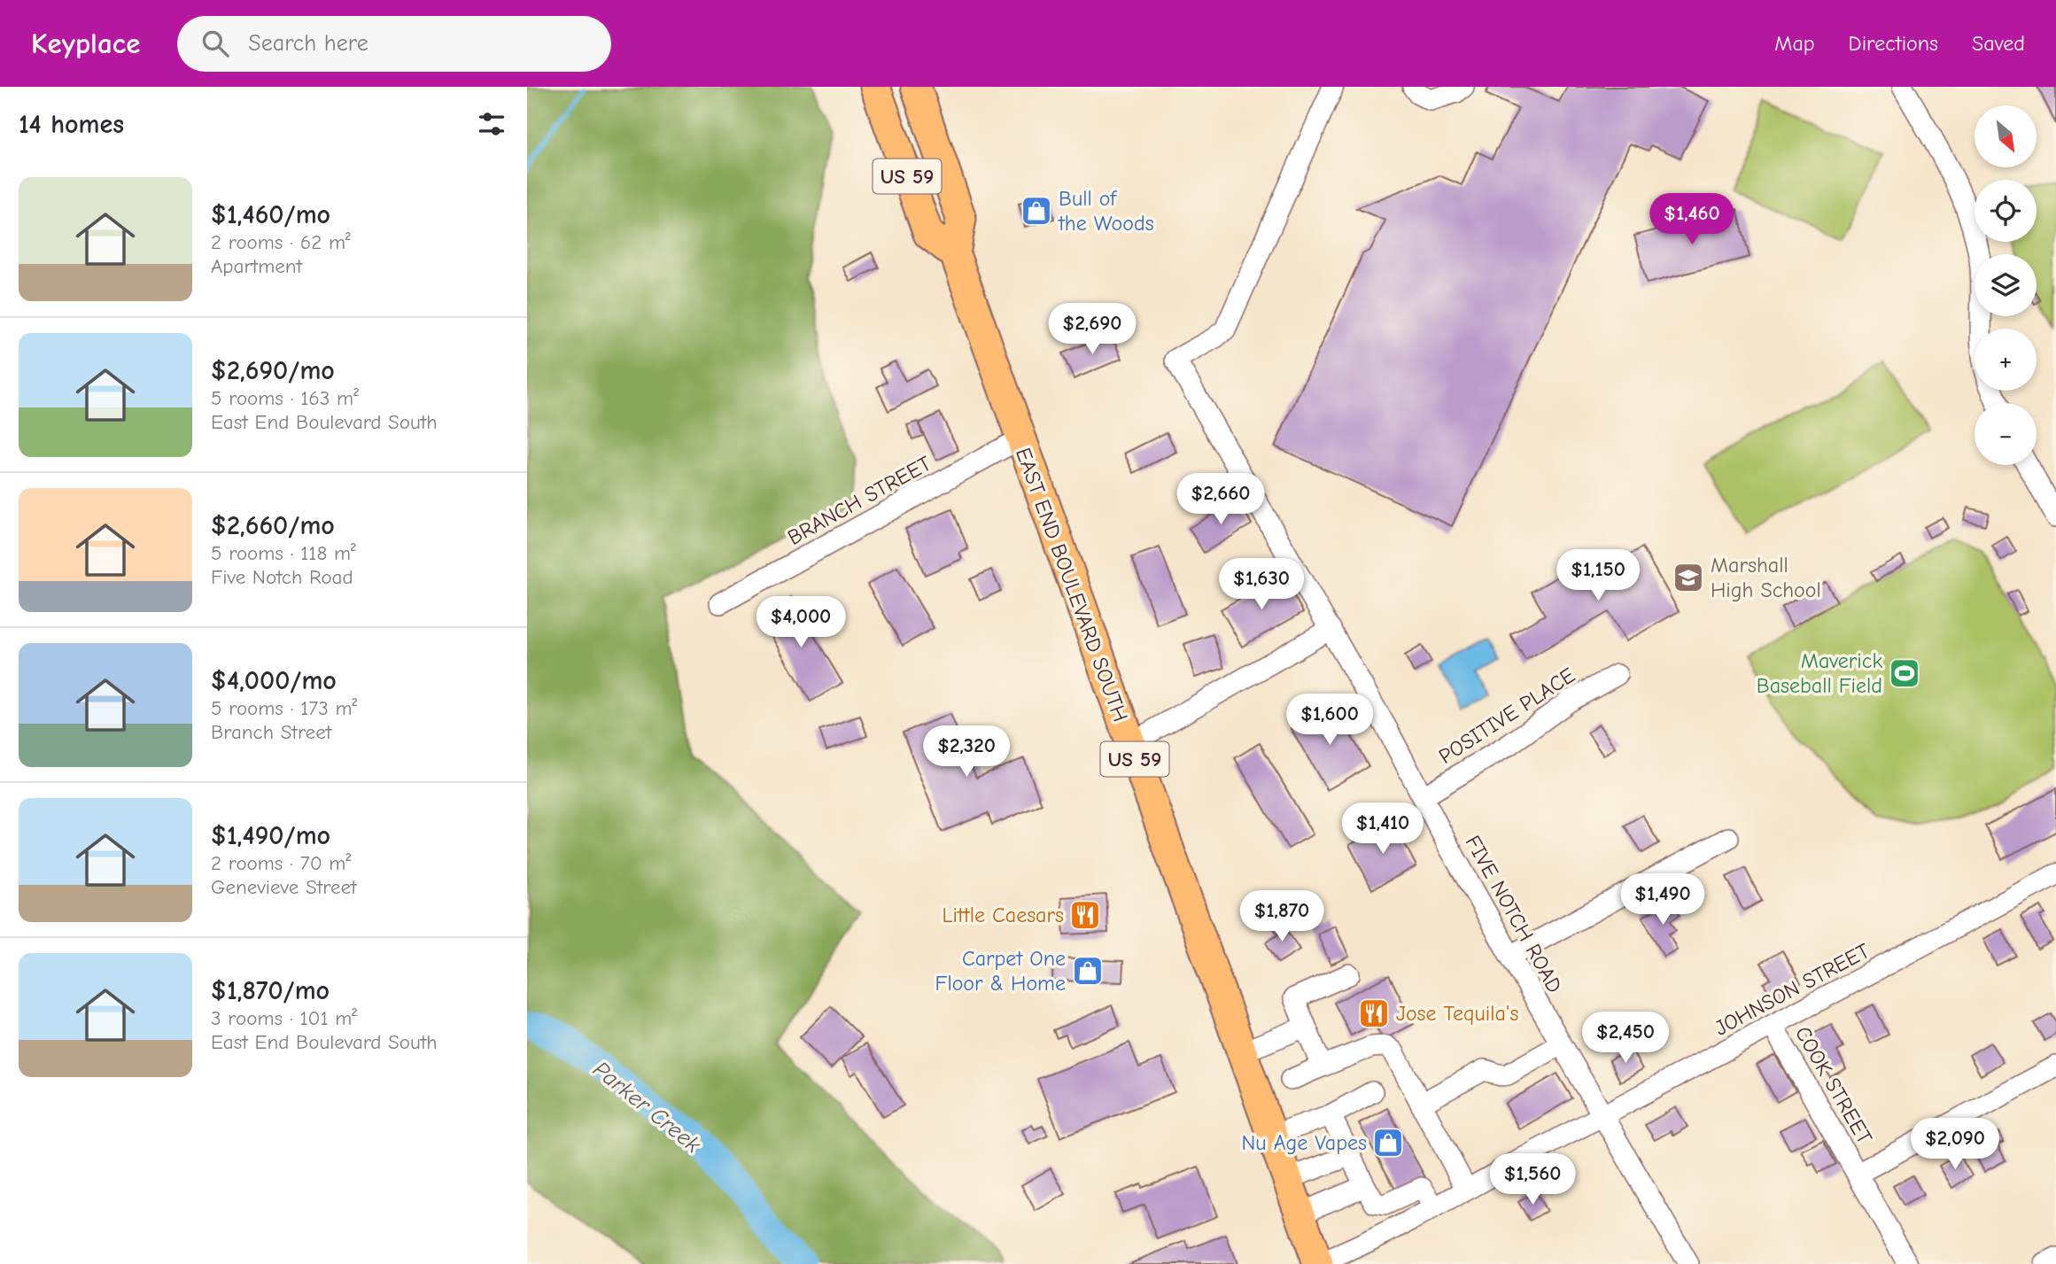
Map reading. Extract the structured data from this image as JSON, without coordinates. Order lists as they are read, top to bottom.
{
  "streets": {
    "highway": ["US 59", "EAST END BOULEVARD SOUTH"],
    "street": [
      "BRANCH STREET",
      "POSITIVE PLACE",
      "FIVE NOTCH ROAD",
      "JOHNSON STREET",
      "COOK STREET"
    ]
  },
  "crossings": [
    ["US 59", "EAST END BOULEVARD SOUTH"],
    ["BRANCH STREET", "EAST END BOULEVARD SOUTH"],
    ["EAST END BOULEVARD SOUTH", "JOHNSON STREET"],
    ["POSITIVE PLACE", "FIVE NOTCH ROAD"],
    ["FIVE NOTCH ROAD", "JOHNSON STREET"],
    ["JOHNSON STREET", "COOK STREET"]
  ],
  "water": ["Parker Creek"],
  "places": {
    "shop": ["Bull of the Woods", "Carpet One Floor & Home", "Nu Age Vapes"],
    "school or university": ["Marshall High School"],
    "sports": ["Maverick Baseball Field"],
    "restaurant": ["Little Caesars", "Jose Tequila's"]
  },
  "north": "bottom right",
  "page": {
    "header": "Keyplace",
    "search": "Search here",
    "nav": ["Map", "Directions", "Saved"],
    "heading": "14 homes",
    "map_buttons": ["+", "−"],
    "list": [
      {
        "name": "$1,460/mo",
        "note": "2 rooms · 62 m² · Apartment"
      },
      {
        "name": "$2,690/mo",
        "note": "5 rooms · 163 m² · East End Boulevard South"
      },
      {
        "name": "$2,660/mo",
        "note": "5 rooms · 118 m² · Five Notch Road"
      },
      {
        "name": "$4,000/mo",
        "note": "5 rooms · 173 m² · Branch Street"
      },
      {
        "name": "$1,490/mo",
        "note": "2 rooms · 70 m² · Genevieve Street"
      },
      {
        "name": "$1,870/mo",
        "note": "3 rooms · 101 m² · East End Boulevard South"
      }
    ],
    "price": [
      "$1,460",
      "$2,690",
      "$2,660",
      "$1,150",
      "$1,630",
      "$4,000",
      "$1,600",
      "$2,320",
      "$1,410",
      "$1,490",
      "$1,870",
      "$2,450",
      "$2,090",
      "$1,560"
    ]
  }
}
